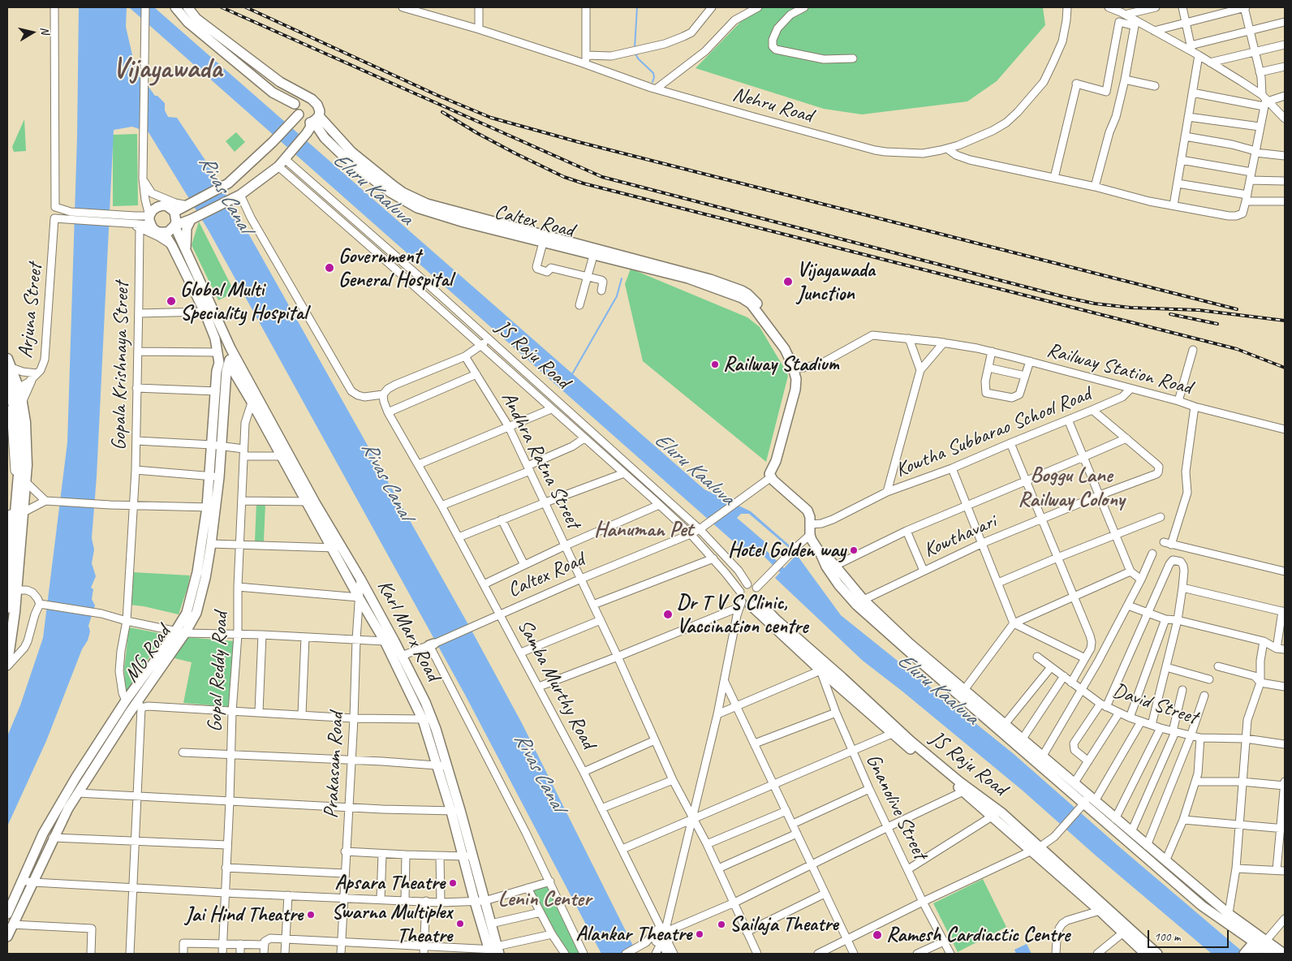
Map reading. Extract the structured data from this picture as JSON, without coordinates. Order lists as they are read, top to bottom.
{
  "streets": {
    "main road": [
      "Caltex Road",
      "JS Raju Road",
      "Karl Marx Road",
      "MG Road"
    ],
    "street": [
      "Nehru Road",
      "Arjuna Street",
      "Gopala Krishnaya Street",
      "Railway Station Road",
      "Kowtha Subbarao School Road",
      "Andhra Ratna Street",
      "Kowthavari",
      "Gopal Reddy Road",
      "Samba Murthy Road",
      "David Street",
      "Prakasam Road",
      "Gnanolive Street"
    ]
  },
  "crossings": [
    ["Caltex Road", "JS Raju Road"],
    ["Caltex Road", "Railway Station Road"],
    ["Caltex Road", "Andhra Ratna Street"],
    ["Caltex Road", "Karl Marx Road"],
    ["Caltex Road", "Samba Murthy Road"],
    ["JS Raju Road", "Gnanolive Street"],
    ["Gopala Krishnaya Street", "MG Road"],
    ["Railway Station Road", "Kowtha Subbarao School Road"],
    ["Kowtha Subbarao School Road", "Kowthavari"],
    ["Karl Marx Road", "MG Road"],
    ["Karl Marx Road", "Gopal Reddy Road"],
    ["Karl Marx Road", "Prakasam Road"]
  ],
  "districts": [
    "Vijayawada",
    "Boggu Lane Railway Colony",
    "Hanuman Pet",
    "Lenin Center"
  ],
  "water": ["Eluru Kaaluva", "Rivas Canal"],
  "places": [
    "Government General Hospital",
    "Vijayawada Junction",
    "Global Multi Speciality Hospital",
    "Railway Stadium",
    "Hotel Golden way",
    "Dr T V S Clinic, Vaccination centre",
    "Apsara Theatre",
    "Jai Hind Theatre",
    "Swarna Multiplex Theatre",
    "Sailaja Theatre",
    "Alankar Theatre",
    "Ramesh Cardiactic Centre"
  ],
  "scale_bar": "100 m",
  "north": "right"
}
